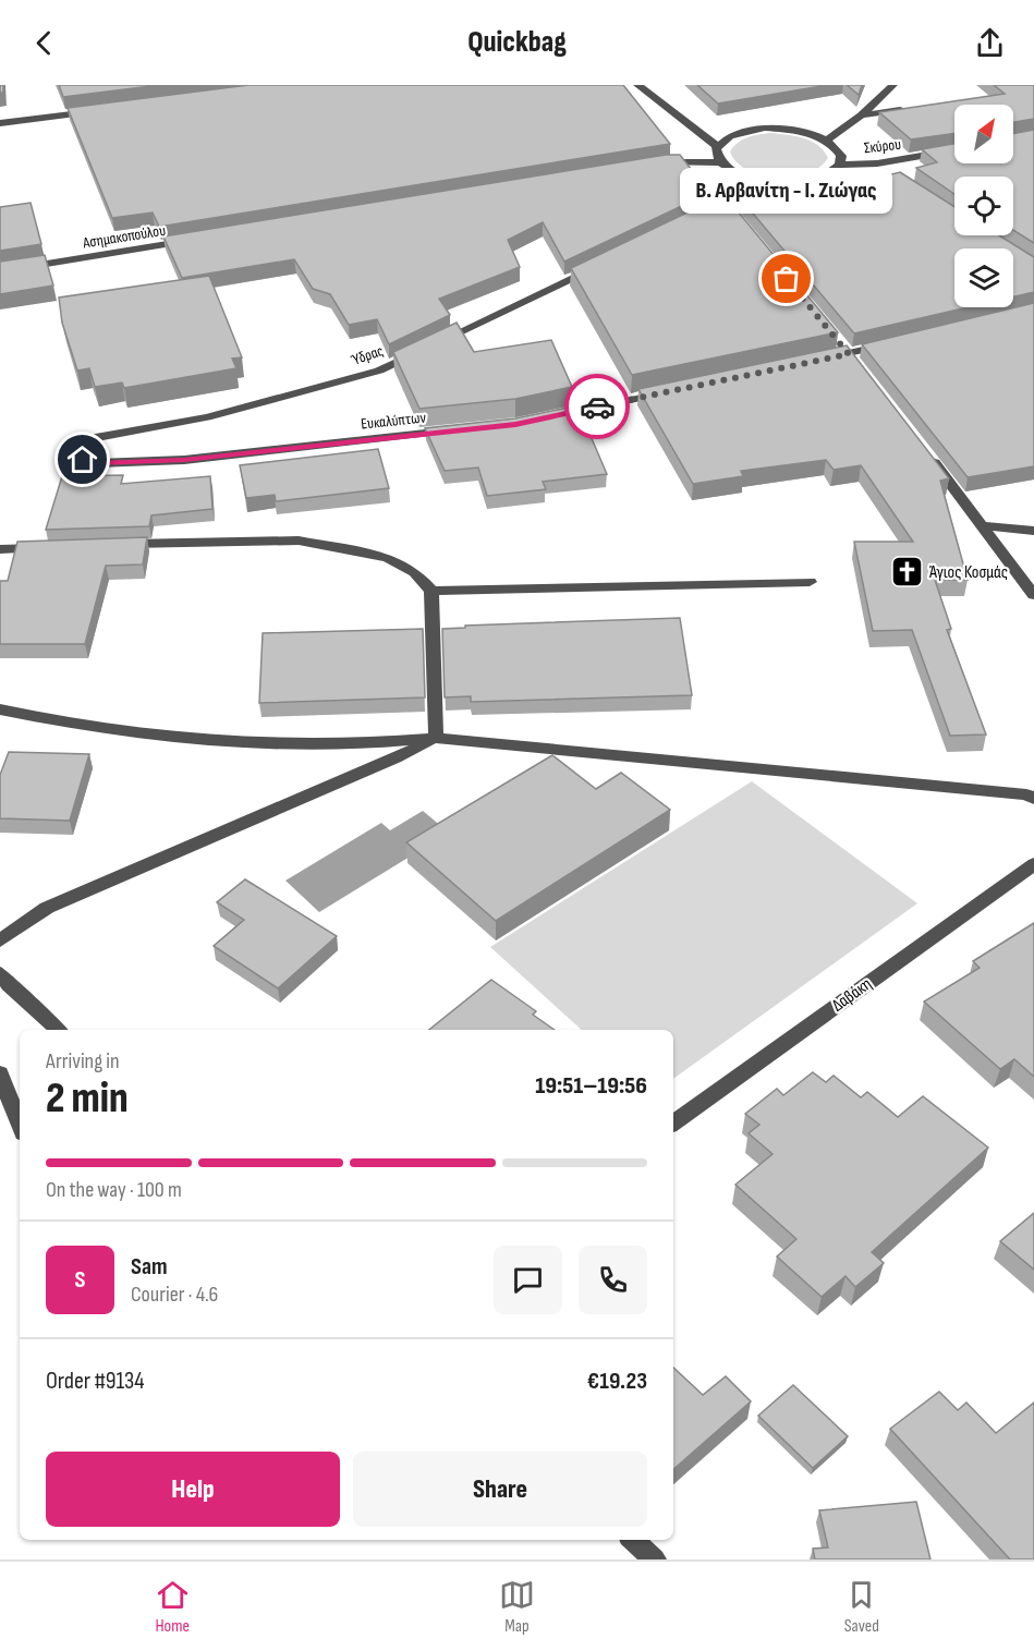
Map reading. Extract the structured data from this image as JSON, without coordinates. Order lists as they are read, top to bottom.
{
  "streets": {
    "street": [
      "Σκύρου",
      "Ασημακοπούλου",
      "Ύδρας",
      "Ευκαλύπτων",
      "Δαβάκη"
    ]
  },
  "crossings": [
    ["Ύδρας", "Ευκαλύπτων"]
  ],
  "places": {
    "other": ["Β. Αρβανίτη - Ι. Ζιώγας"],
    "church": ["Άγιος Κοσμάς"]
  },
  "north": "top right",
  "page": {
    "header": "Quickbag",
    "bubble": "Β. Αρβανίτη - Ι. Ζιώγας",
    "heading": ["2 min", "Arriving in", "19:51–19:56"],
    "panel": [
      "Sam",
      "Courier · 4.6",
      "Order #9134",
      "€19.23"
    ],
    "bar": "On the way · 100 m",
    "round": "S",
    "buttons": ["Help", "Share"],
    "tabs": ["Home", "Map", "Saved"]
  }
}
